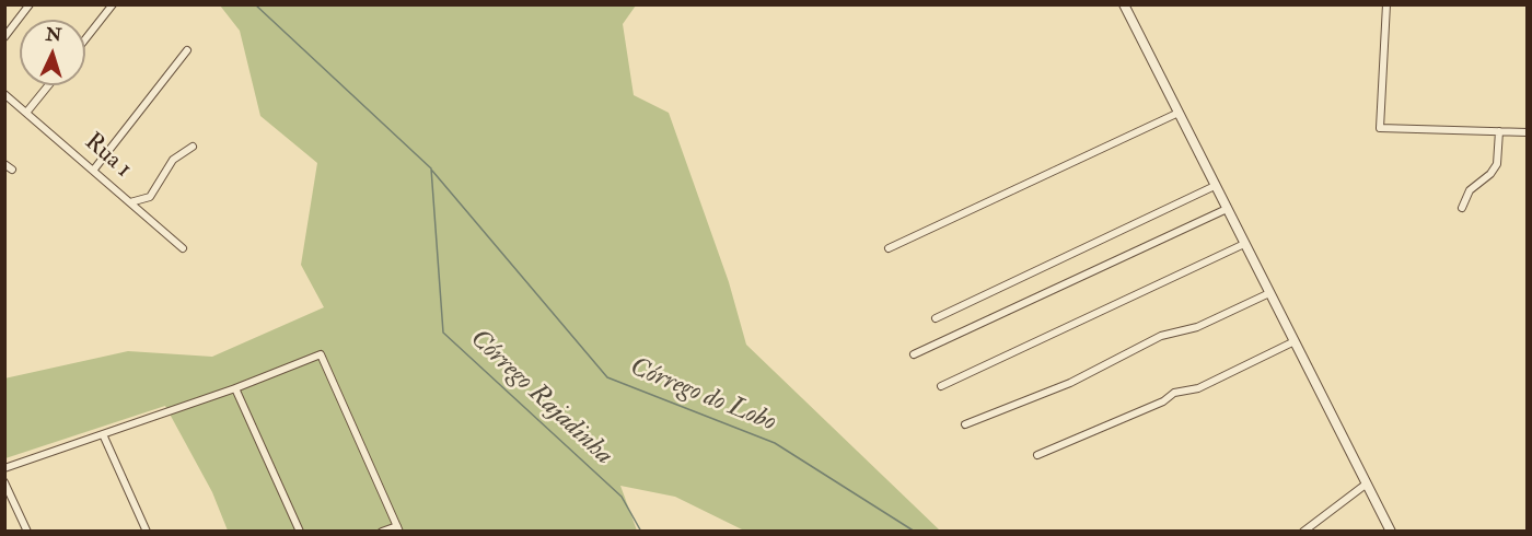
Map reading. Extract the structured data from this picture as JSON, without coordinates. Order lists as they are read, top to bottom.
{
  "streets": {
    "street": ["Rua 1"]
  },
  "water": ["Córrego do Lobo", "Córrego Rajadinha"],
  "north": "top"
}
